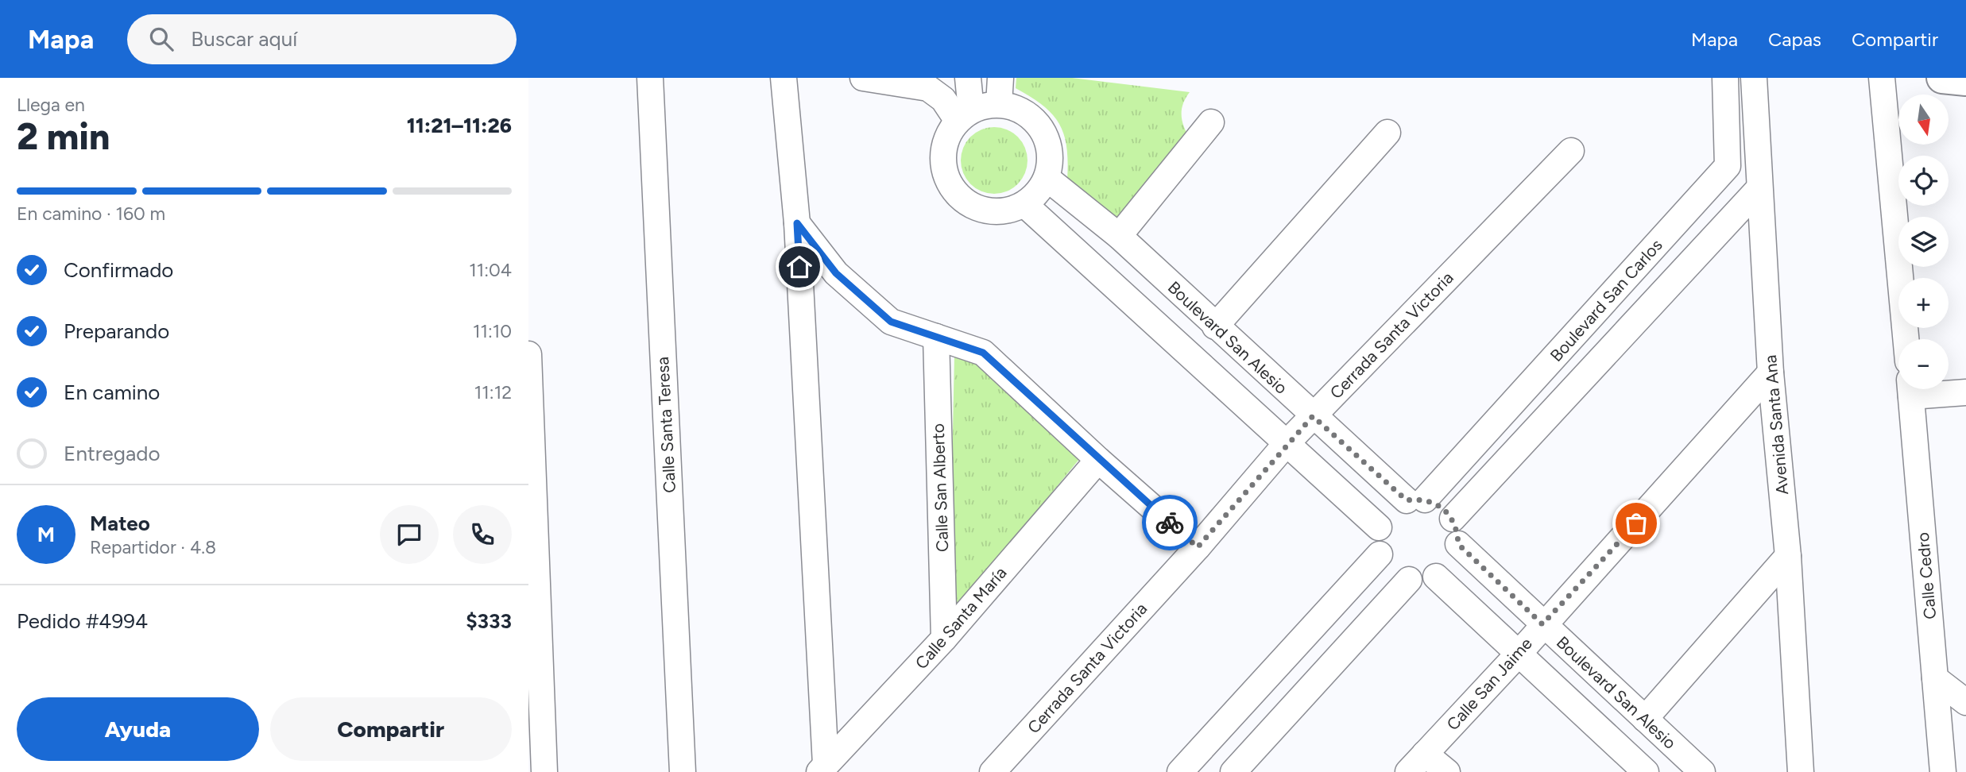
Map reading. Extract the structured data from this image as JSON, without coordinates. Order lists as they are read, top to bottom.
{
  "streets": {
    "street": [
      "Boulevard San Carlos",
      "Cerrada Santa Victoria",
      "Boulevard San Alesio",
      "Calle Santa Teresa",
      "Avenida Santa Ana",
      "Calle San Alberto",
      "Calle Cedro",
      "Calle Santa María",
      "Calle San Jaime"
    ]
  },
  "crossings": [
    ["Boulevard San Carlos", "Boulevard San Alesio"],
    ["Cerrada Santa Victoria", "Boulevard San Alesio"],
    ["Boulevard San Alesio", "Calle San Jaime"],
    ["Avenida Santa Ana", "Calle San Jaime"],
    ["Calle San Alberto", "Calle Santa María"]
  ],
  "north": "bottom",
  "page": {
    "header": "Mapa",
    "search": "Buscar aquí",
    "nav": ["Mapa", "Capas", "Compartir"],
    "heading": ["2 min", "Llega en", "11:21–11:26"],
    "panel": [
      "Mateo",
      "Repartidor · 4.8",
      "Pedido #4994",
      "$333"
    ],
    "map_buttons": ["+", "−"],
    "bar": "En camino · 160 m",
    "list": [
      ["Confirmado", "11:04"],
      ["Preparando", "11:10"],
      ["En camino", "11:12"],
      "Entregado"
    ],
    "round": "M",
    "buttons": ["Ayuda", "Compartir"]
  }
}
